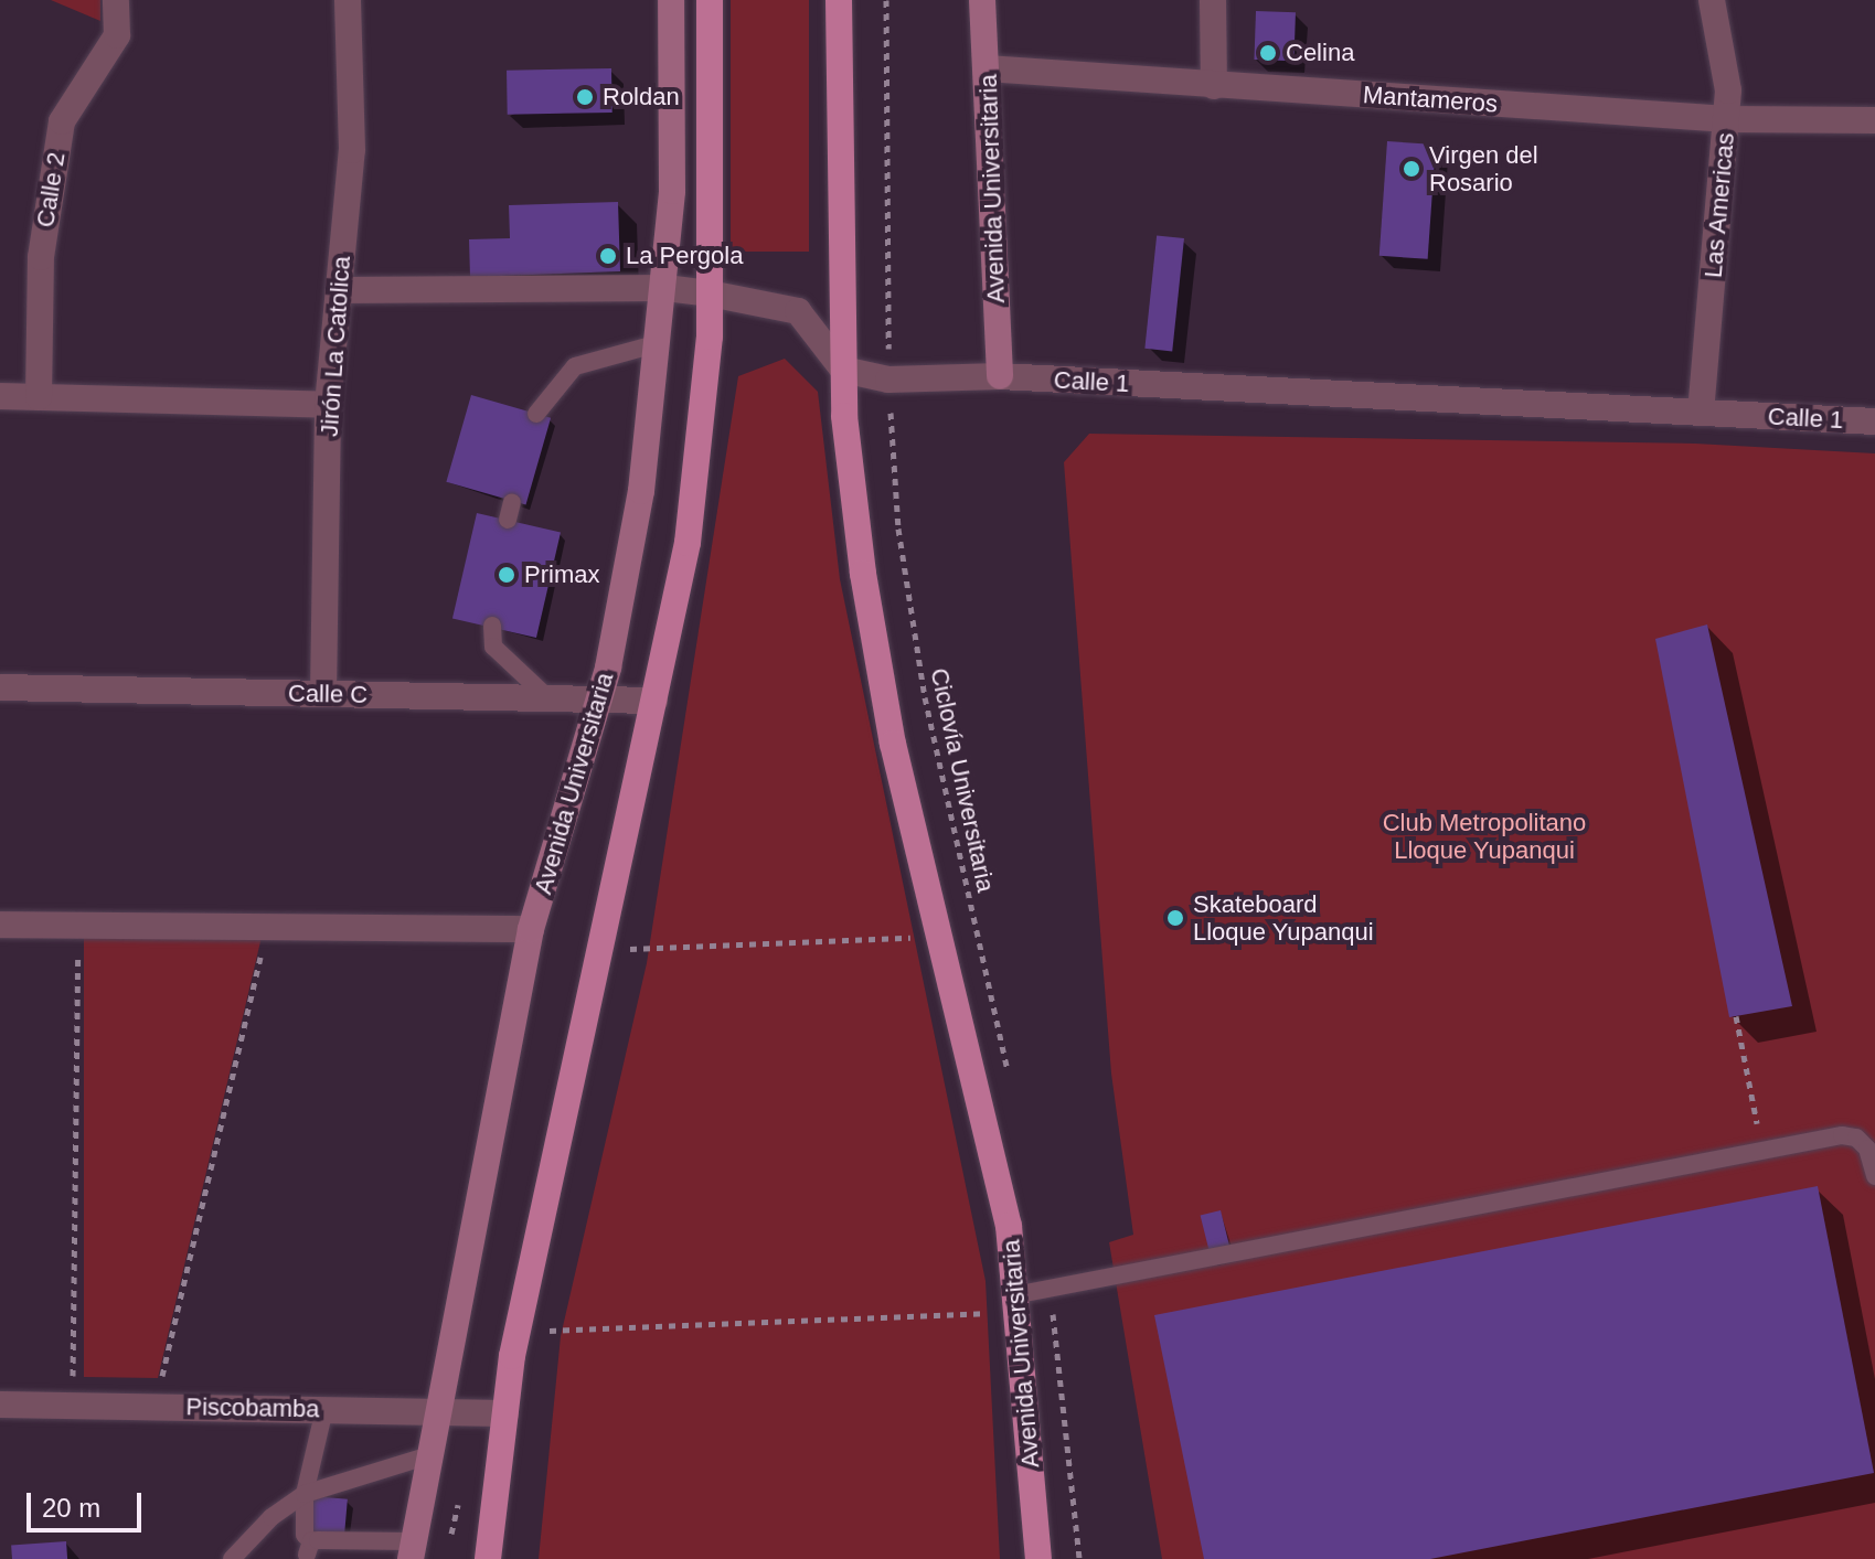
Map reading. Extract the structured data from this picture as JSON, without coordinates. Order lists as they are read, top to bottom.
{
  "streets": {
    "main road": ["Avenida Universitaria"],
    "street": [
      "Mantameros",
      "Calle 2",
      "Las Americas",
      "Jirón La Catolica",
      "Calle 1",
      "Calle C",
      "Piscobamba"
    ],
    "path": ["Ciclovía Universitaria"]
  },
  "crossings": [
    ["Mantameros", "Avenida Universitaria"],
    ["Mantameros", "Las Americas"],
    ["Avenida Universitaria", "Calle 1"],
    ["Avenida Universitaria", "Calle C"],
    ["Avenida Universitaria", "Piscobamba"],
    ["Las Americas", "Calle 1"],
    ["Jirón La Catolica", "Calle C"],
    ["Calle 1", "Ciclovía Universitaria"]
  ],
  "parks": ["Club Metropolitano Lloque Yupanqui"],
  "places": [
    "Celina",
    "Roldan",
    "Virgen del Rosario",
    "La Pergola",
    "Primax",
    "Skateboard Lloque Yupanqui"
  ],
  "scale_bar": "20 m"
}
